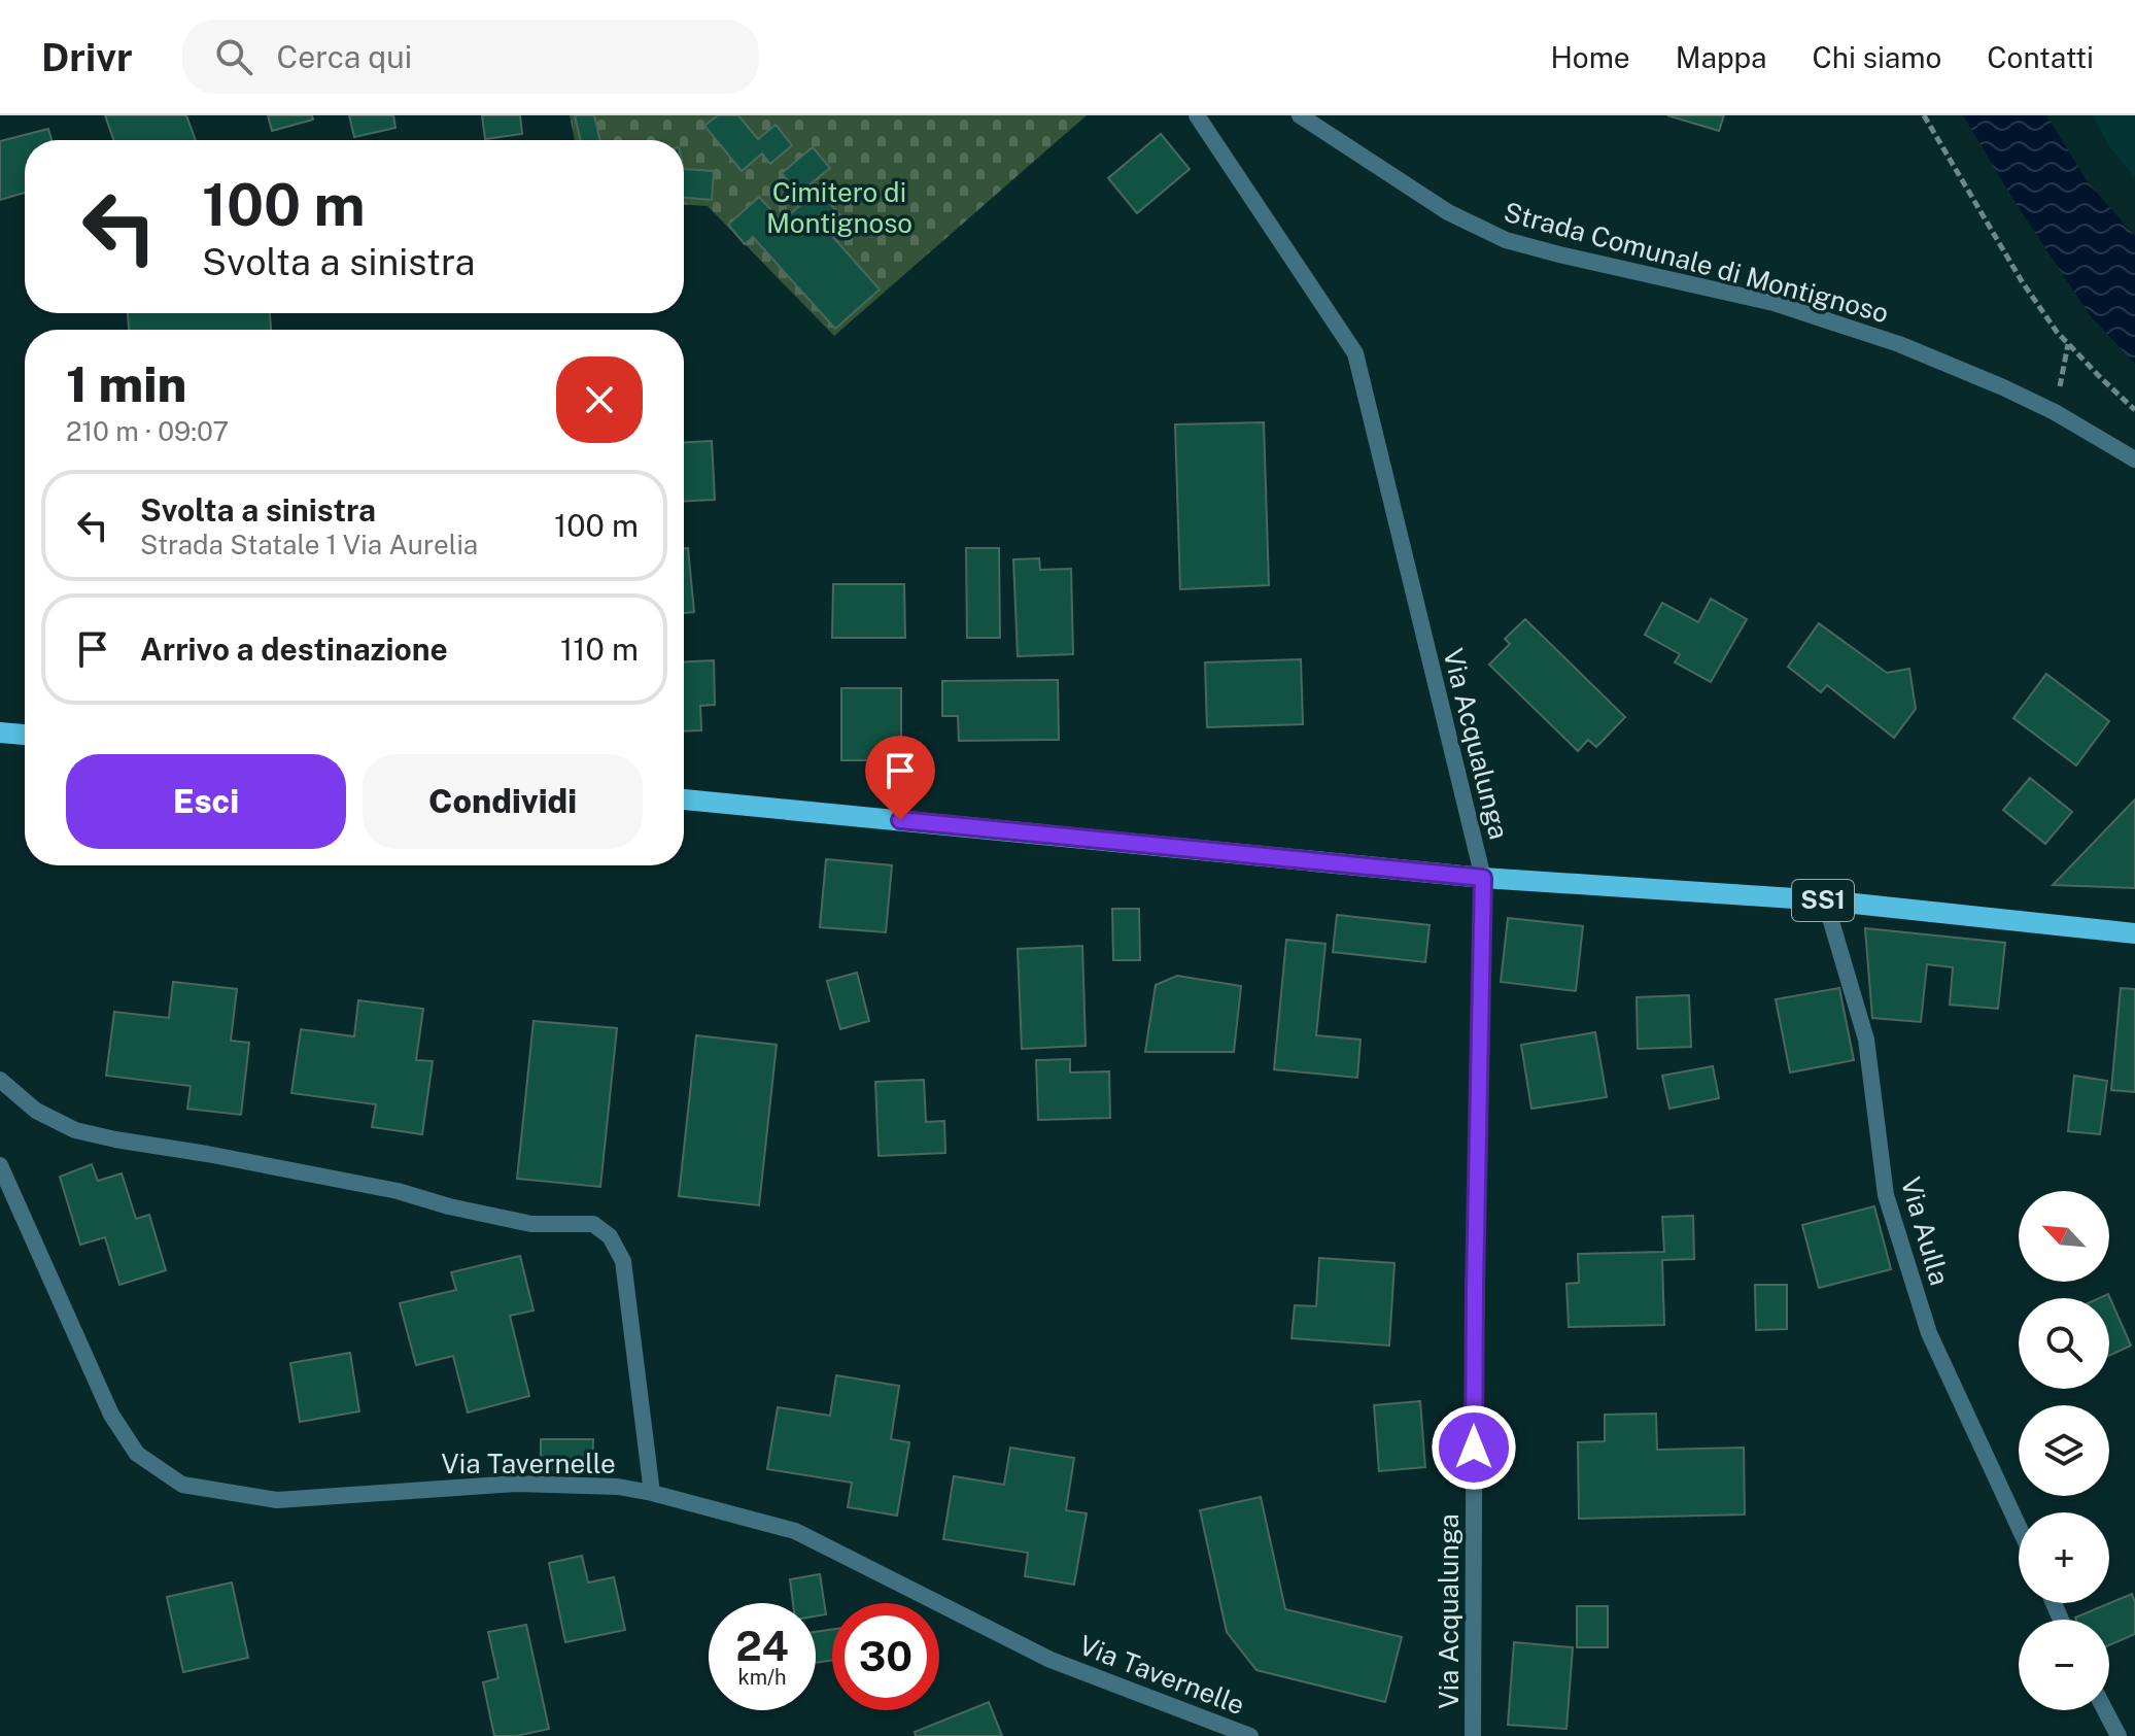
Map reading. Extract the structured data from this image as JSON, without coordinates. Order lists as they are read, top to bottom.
{
  "streets": {
    "main road": ["SS1"],
    "street": [
      "Strada Comunale di Montignoso",
      "Via Acqualunga",
      "Via Aulla",
      "Via Tavernelle"
    ]
  },
  "crossings": [
    ["Via Acqualunga", "SS1"],
    ["SS1", "Via Aulla"]
  ],
  "parks": ["Cimitero di Montignoso"],
  "north": "top left",
  "page": {
    "header": "Drivr",
    "search": "Cerca qui",
    "nav": [
      "Home",
      "Mappa",
      "Chi siamo",
      "Contatti"
    ],
    "turn": ["100 m", "Svolta a sinistra"],
    "heading": ["1 min", "210 m · 09:07"],
    "list": [
      {
        "name": "Svolta a sinistra",
        "note": "Strada Statale 1 Via Aurelia",
        "value": "100 m"
      },
      {
        "name": "Arrivo a destinazione",
        "value": "110 m"
      }
    ],
    "buttons": ["Esci", "Condividi"],
    "map_buttons": ["+", "−"],
    "speed": "24 km/h",
    "limit": "30"
  }
}
